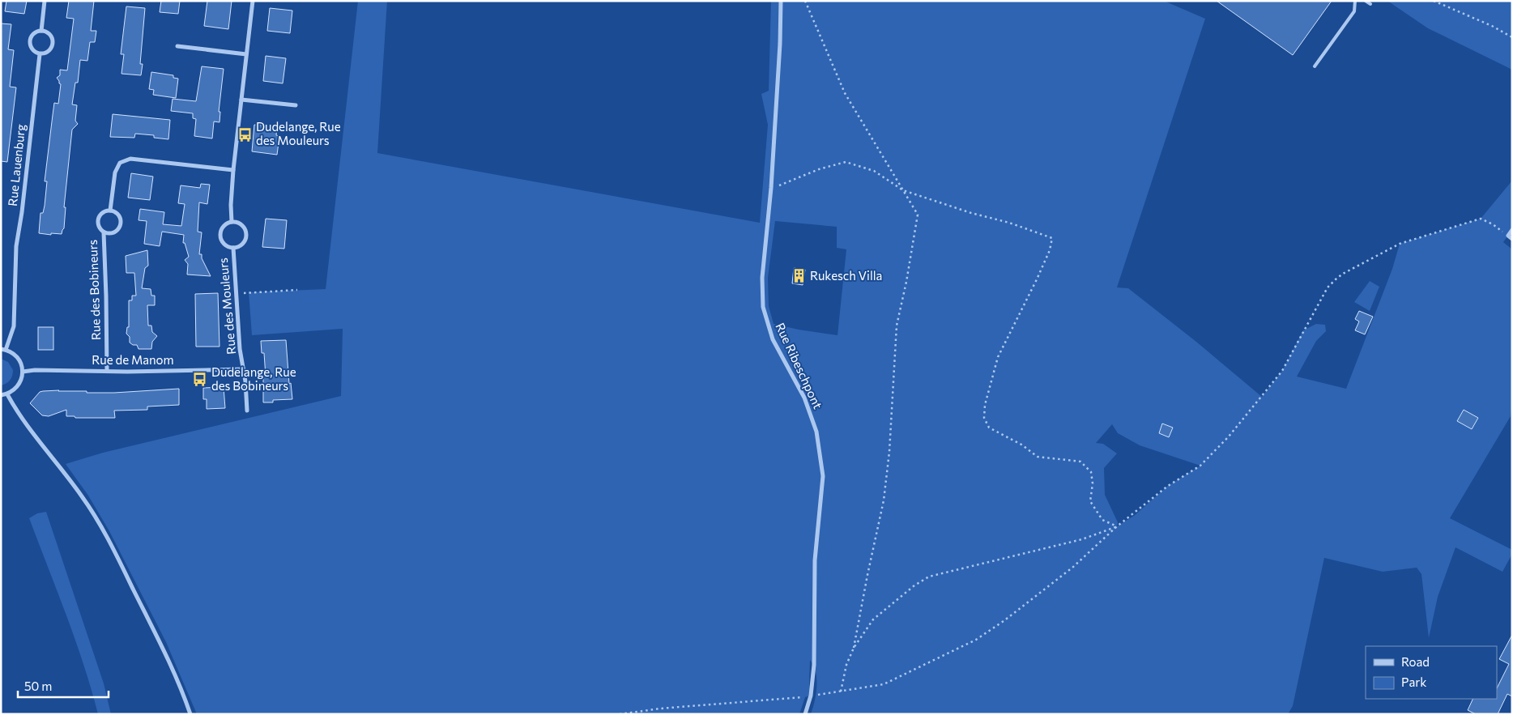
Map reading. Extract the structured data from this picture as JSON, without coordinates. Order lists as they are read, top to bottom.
{
  "streets": {
    "street": [
      "Rue Lauenburg",
      "Rue des Bobineurs",
      "Rue des Mouleurs",
      "Rue de Manom",
      "Rue Ribeschpont"
    ]
  },
  "crossings": [
    ["Rue des Bobineurs", "Rue de Manom"],
    ["Rue des Mouleurs", "Rue de Manom"]
  ],
  "places": {
    "bus stop": ["Dudelange, Rue des Mouleurs", "Dudelange, Rue des Bobineurs"],
    "building": ["Rukesch Villa"]
  },
  "legend": ["Road", "Park"],
  "scale_bar": "50 m"
}
